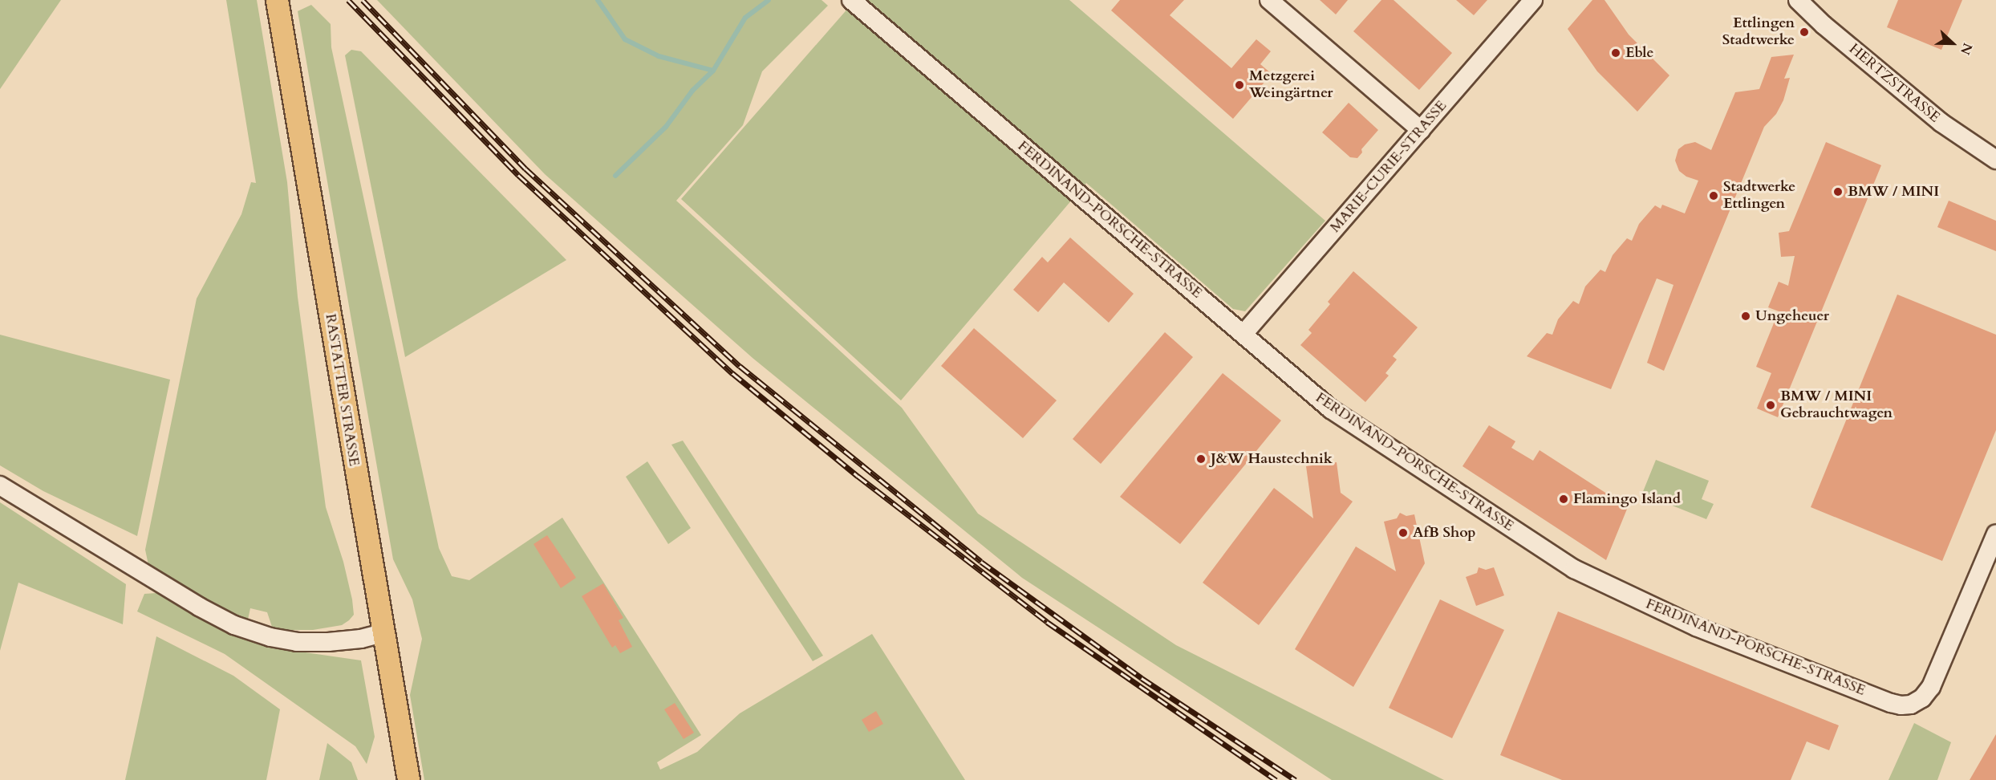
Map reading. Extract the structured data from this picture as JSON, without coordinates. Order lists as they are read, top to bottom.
{
  "streets": {
    "main road": ["RASTATTER STRASSE"],
    "street": ["HERTZSTRASSE", "MARIE-CURIE-STRASSE", "FERDINAND-PORSCHE-STRASSE"]
  },
  "crossings": [
    ["MARIE-CURIE-STRASSE", "FERDINAND-PORSCHE-STRASSE"]
  ],
  "places": [
    "Ettlingen Stadtwerke",
    "Eble",
    "Metzgerei Weingärtner",
    "BMW / MINI",
    "Stadtwerke Ettlingen",
    "Ungeheuer",
    "BMW / MINI Gebrauchtwagen",
    "J&W Haustechnik",
    "Flamingo Island",
    "AfB Shop"
  ],
  "north": "right"
}
